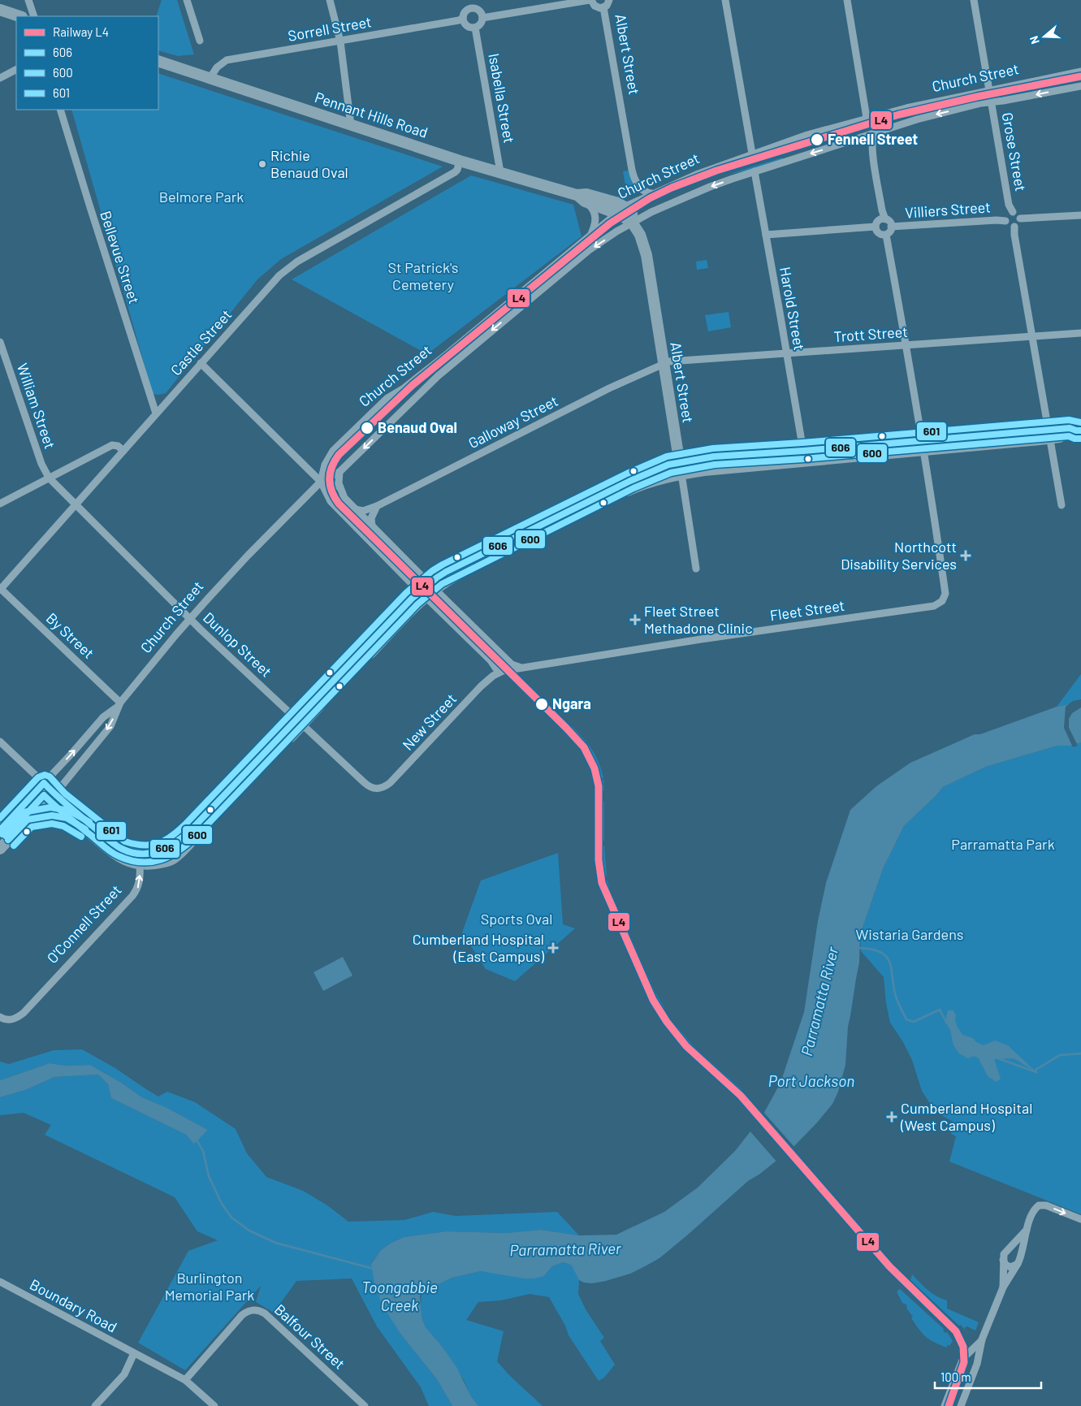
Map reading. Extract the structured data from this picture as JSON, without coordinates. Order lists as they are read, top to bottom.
{
  "streets": {
    "main road": ["Albert Street", "Church Street", "Pennant Hills Road"],
    "street": [
      "Sorrell Street",
      "Isabella Street",
      "Grose Street",
      "Villiers Street",
      "Bellevue Street",
      "Harold Street",
      "Trott Street",
      "Castle Street",
      "William Street",
      "Galloway Street",
      "Fleet Street",
      "By Street",
      "Dunlop Street",
      "New Street",
      "O'Connell Street",
      "Boundary Road",
      "Balfour Street"
    ]
  },
  "crossings": [
    ["Sorrell Street", "Isabella Street"],
    ["Sorrell Street", "Pennant Hills Road"],
    ["Albert Street", "Church Street"],
    ["Albert Street", "Pennant Hills Road"],
    ["Albert Street", "Trott Street"],
    ["Albert Street", "Galloway Street"],
    ["Church Street", "Pennant Hills Road"],
    ["Church Street", "Grose Street"],
    ["Church Street", "Harold Street"],
    ["Church Street", "By Street"],
    ["Church Street", "Dunlop Street"],
    ["Isabella Street", "Pennant Hills Road"],
    ["Pennant Hills Road", "Castle Street"],
    ["Grose Street", "Villiers Street"],
    ["Bellevue Street", "Castle Street"],
    ["Harold Street", "Trott Street"],
    ["Trott Street", "Galloway Street"],
    ["Castle Street", "By Street"],
    ["Castle Street", "Dunlop Street"],
    ["William Street", "Dunlop Street"],
    ["Fleet Street", "New Street"],
    ["Dunlop Street", "New Street"],
    ["Boundary Road", "Balfour Street"]
  ],
  "one_way": ["O'Connell Street"],
  "water": ["Parramatta River", "Port Jackson", "Toongabbie Creek"],
  "parks": [
    "Belmore Park",
    "St Patrick's Cemetery",
    "Parramatta Park",
    "Sports Oval",
    "Wistaria Gardens",
    "Burlington Memorial Park"
  ],
  "places": {
    "other": [
      "Fennell Street",
      "Richie Benaud Oval",
      "Benaud Oval",
      "Ngara"
    ],
    "health": [
      "Northcott Disability Services",
      "Fleet Street Methadone Clinic",
      "Cumberland Hospital (East Campus)",
      "Cumberland Hospital (West Campus)"
    ]
  },
  "lines": [
    "rail line L4",
    "transit line 601",
    "transit line 606",
    "transit line 600"
  ],
  "legend": [
    "Railway L4",
    "606",
    "600",
    "601"
  ],
  "scale_bar": "100 m",
  "north": "left"
}
